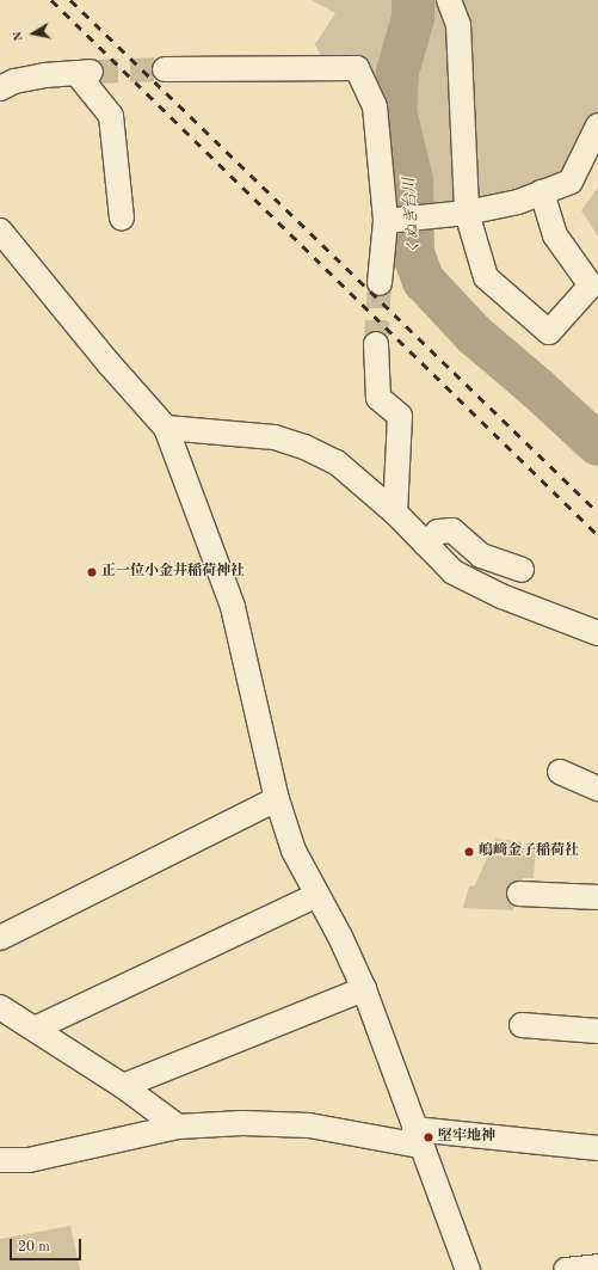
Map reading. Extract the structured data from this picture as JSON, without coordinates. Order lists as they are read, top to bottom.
{
  "water": ["くぬぎ台川"],
  "places": ["正一位小金井稲荷神社", "嶋﨑金子稲荷社", "堅牢地神"],
  "scale_bar": "20 m",
  "north": "left"
}
